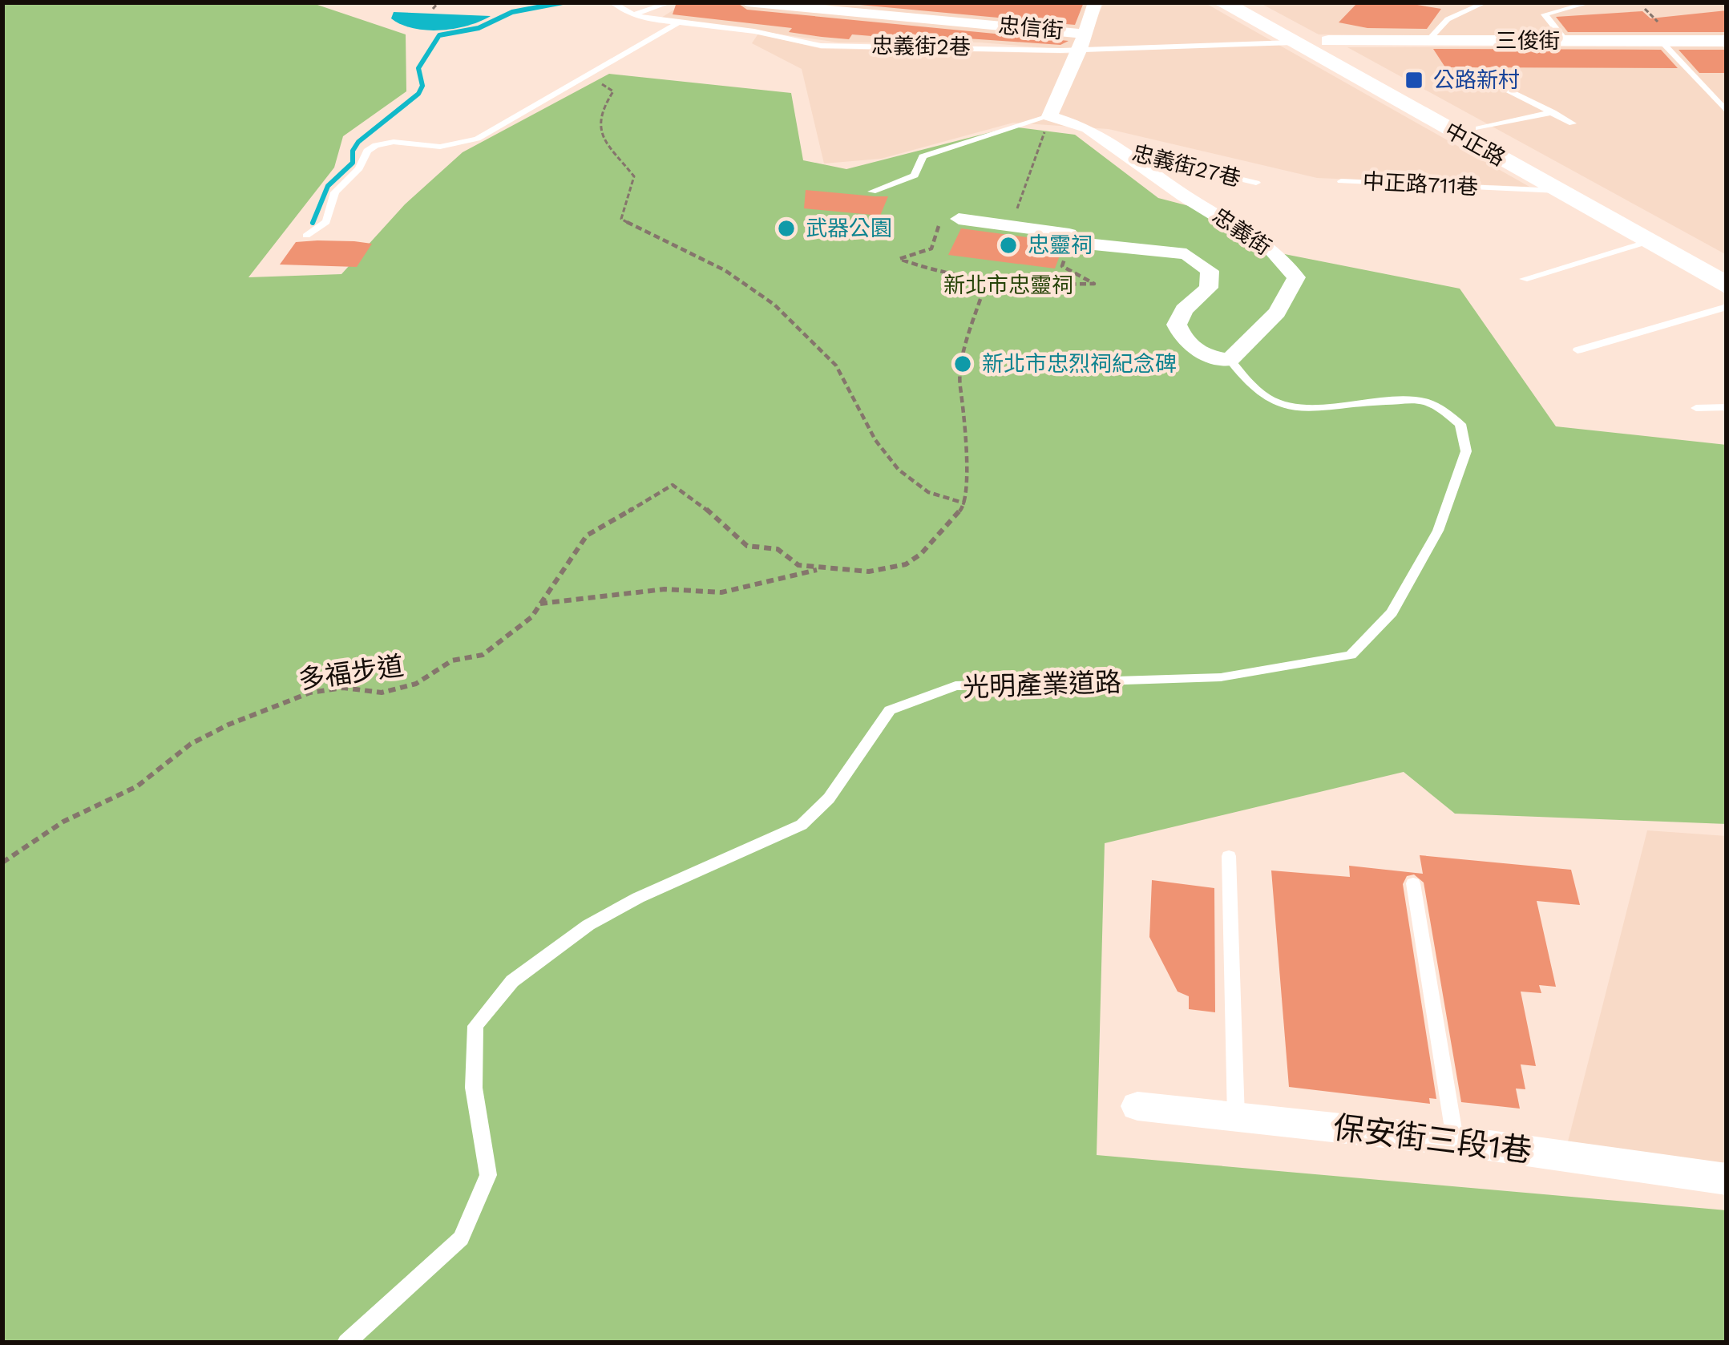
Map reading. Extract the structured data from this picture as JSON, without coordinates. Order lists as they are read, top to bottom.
{
  "streets": {
    "main road": ["中正路"],
    "street": [
      "忠信街",
      "三俊街",
      "忠義街",
      "保安街三段1巷"
    ],
    "lane": [
      "忠義街2巷",
      "忠義街27巷",
      "中正路711巷",
      "光明產業道路"
    ],
    "path": ["多福步道"]
  },
  "crossings": [
    ["忠信街", "忠義街2巷"],
    ["三俊街", "中正路"],
    ["忠義街2巷", "中正路"],
    ["中正路", "中正路711巷"],
    ["忠義街27巷", "忠義街"],
    ["忠義街", "光明產業道路"]
  ],
  "parks": ["新北市忠靈祠"],
  "places": {
    "transit": ["公路新村"],
    "other": ["武器公園", "忠靈祠", "新北市忠烈祠紀念碑"]
  }
}
